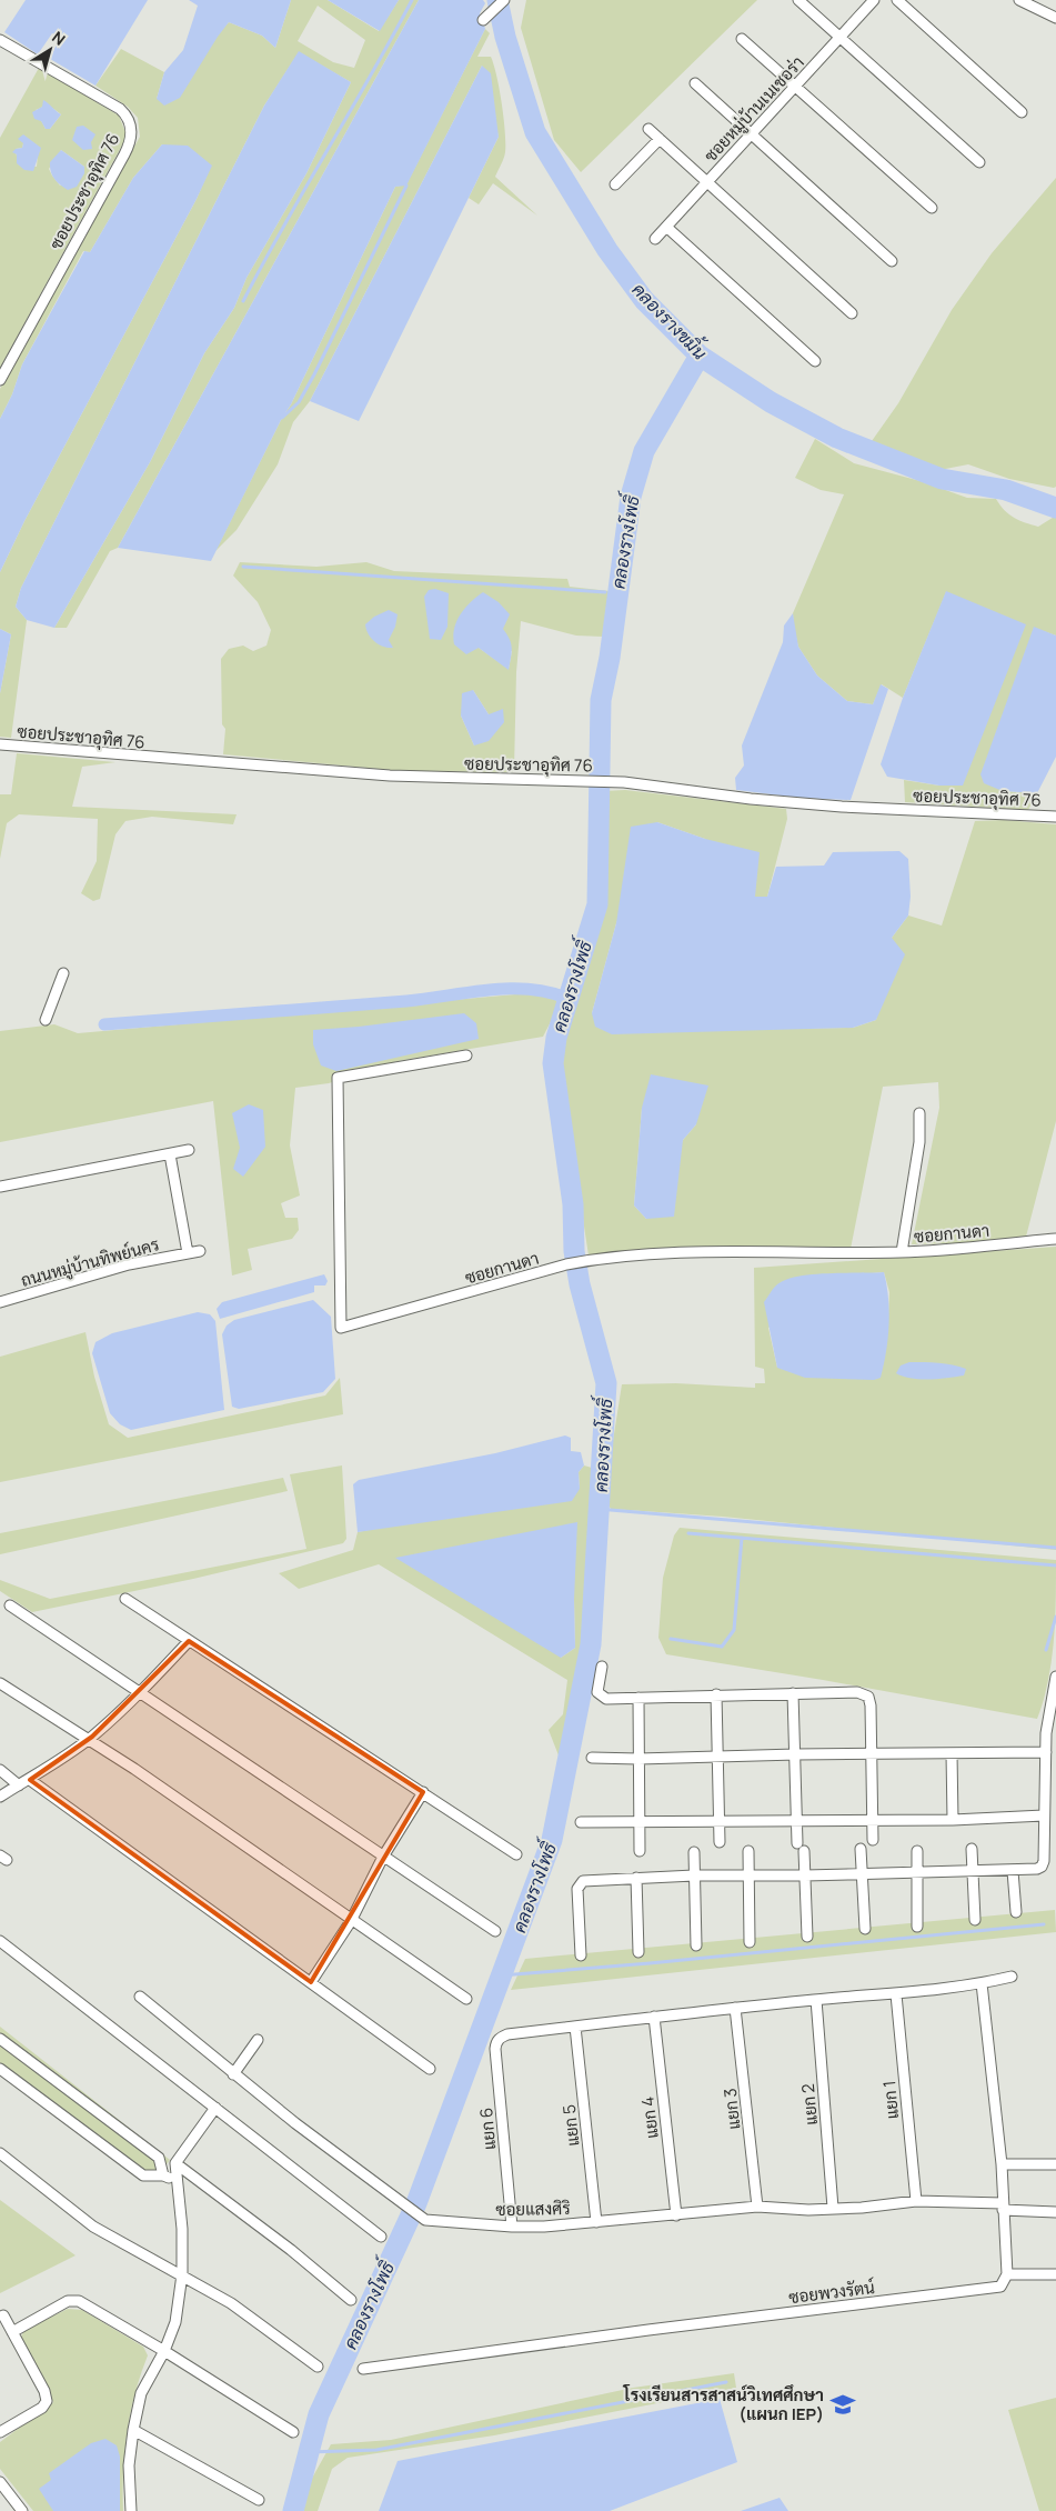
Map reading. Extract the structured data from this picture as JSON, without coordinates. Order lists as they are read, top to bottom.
{
  "streets": {
    "street": [
      "ซอยหมู่บ้านเนเชอร่า",
      "ซอยประชาอุทิศ 76",
      "ซอยกานดา",
      "ถนนหมู่บ้านทิพย์นคร",
      "แยก 1",
      "แยก 2",
      "แยก 3",
      "แยก 4",
      "แยก 5",
      "แยก 6",
      "ซอยแสงศิริ",
      "ซอยพวงรัตน์"
    ]
  },
  "crossings": [
    ["แยก 1", "ซอยแสงศิริ"],
    ["แยก 2", "ซอยแสงศิริ"],
    ["แยก 3", "ซอยแสงศิริ"],
    ["แยก 4", "ซอยแสงศิริ"],
    ["แยก 5", "แยก 6"],
    ["แยก 5", "ซอยแสงศิริ"],
    ["แยก 6", "ซอยแสงศิริ"]
  ],
  "water": ["คลองรางขมิ้น", "คลองรางโพธิ์"],
  "places": {
    "school or university": ["โรงเรียนสารสาสน์วิเทศศึกษา (แผนก IEP)"]
  },
  "north": "top right"
}
